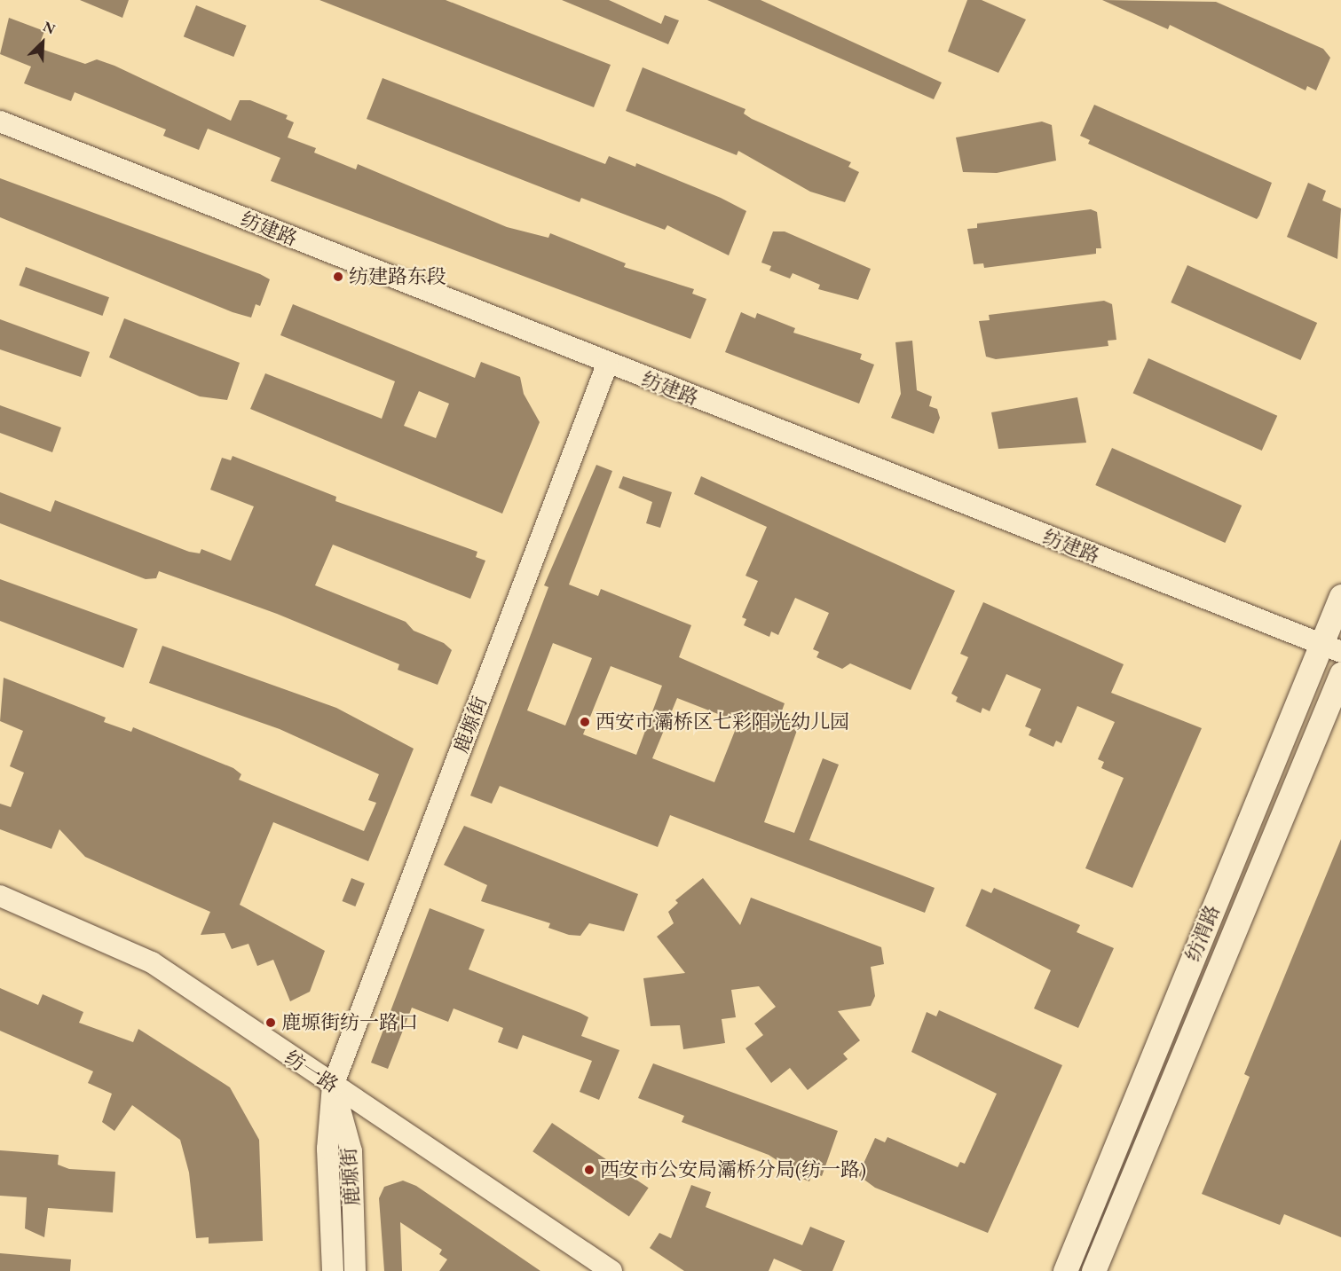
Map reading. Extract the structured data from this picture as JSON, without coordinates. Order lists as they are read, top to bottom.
{
  "streets": {
    "main road": ["纺渭路"],
    "street": ["纺建路", "鹿塬街", "纺一路"]
  },
  "crossings": [
    ["纺建路", "鹿塬街"],
    ["纺建路", "纺渭路"],
    ["鹿塬街", "纺一路"]
  ],
  "places": [
    "纺建路东段",
    "西安市灞桥区七彩阳光幼儿园",
    "鹿塬街纺一路口",
    "西安市公安局灞桥分局(纺一路)"
  ],
  "north": "top right"
}
